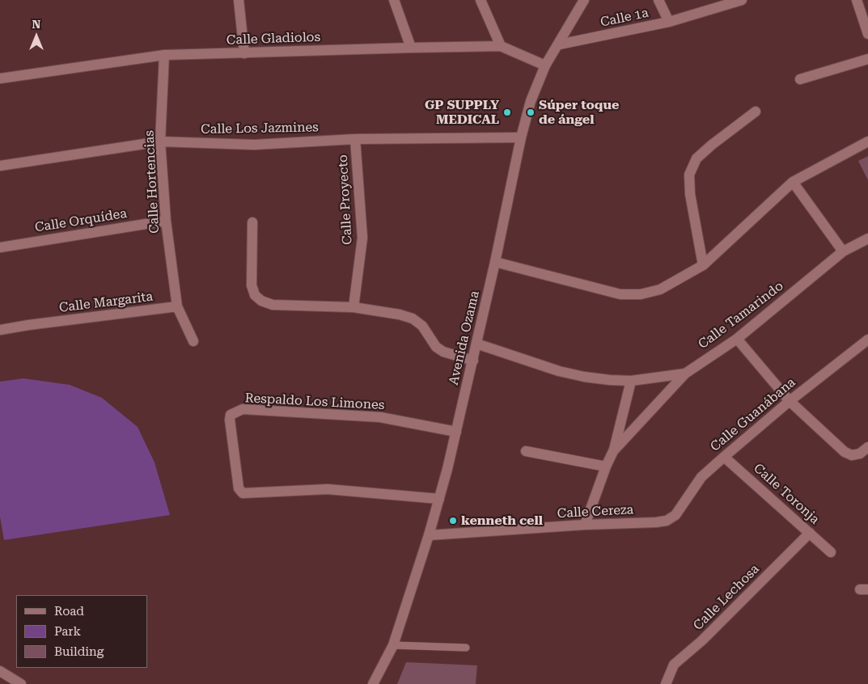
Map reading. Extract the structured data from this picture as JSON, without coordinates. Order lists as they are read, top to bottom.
{
  "streets": {
    "street": [
      "Calle 1a",
      "Calle Gladiolos",
      "Calle Los Jazmines",
      "Calle Hortencias",
      "Calle Proyecto",
      "Calle Orquídea",
      "Calle Margarita",
      "Calle Tamarindo",
      "Avenida Ozama",
      "Respaldo Los Limones",
      "Calle Guanábana",
      "Calle Toronja",
      "Calle Cereza",
      "Calle Lechosa"
    ]
  },
  "crossings": [
    ["Calle 1a", "Avenida Ozama"],
    ["Calle Gladiolos", "Calle Hortencias"],
    ["Calle Gladiolos", "Avenida Ozama"],
    ["Calle Los Jazmines", "Calle Hortencias"],
    ["Calle Los Jazmines", "Calle Proyecto"],
    ["Calle Los Jazmines", "Avenida Ozama"],
    ["Calle Hortencias", "Calle Orquídea"],
    ["Calle Hortencias", "Calle Margarita"],
    ["Calle Tamarindo", "Avenida Ozama"],
    ["Avenida Ozama", "Respaldo Los Limones"],
    ["Avenida Ozama", "Calle Cereza"],
    ["Calle Guanábana", "Calle Toronja"],
    ["Calle Guanábana", "Calle Cereza"],
    ["Calle Toronja", "Calle Lechosa"]
  ],
  "places": ["GP SUPPLY MEDICAL", "Súper toque de ángel", "kenneth cell"],
  "legend": ["Road", "Park", "Building"],
  "north": "top"
}
